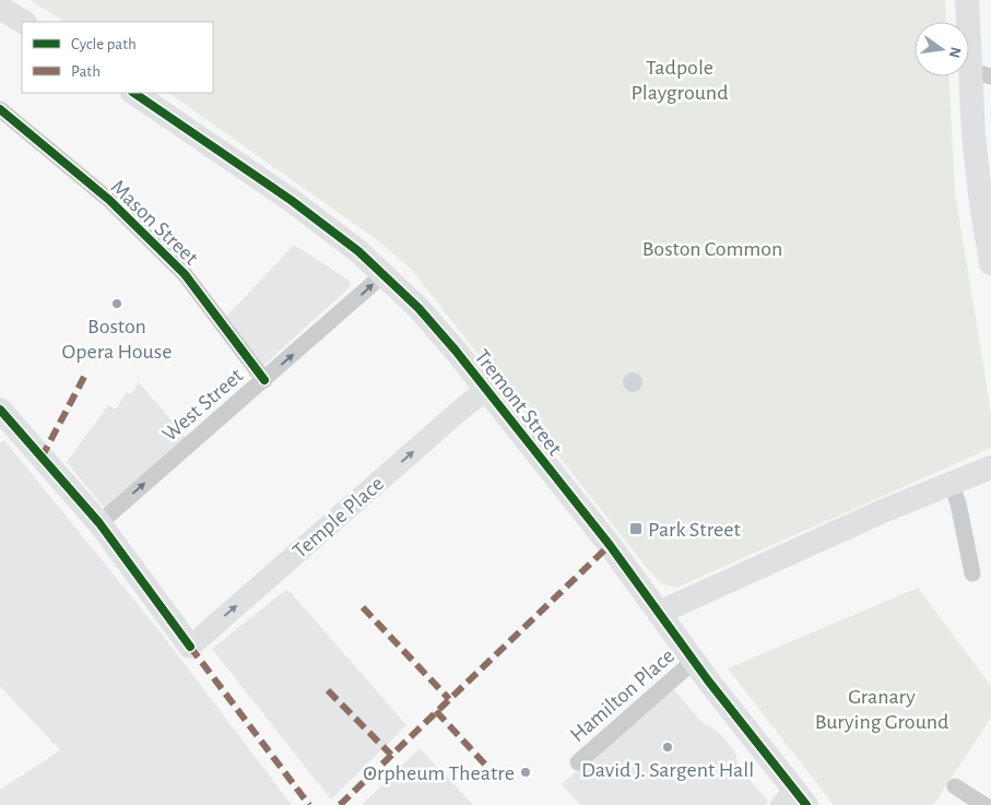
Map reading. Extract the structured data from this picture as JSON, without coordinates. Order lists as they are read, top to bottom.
{
  "streets": {
    "main road": ["Tremont Street", "Temple Place"],
    "street": ["Mason Street", "West Street", "Hamilton Place"]
  },
  "crossings": [
    ["Mason Street", "West Street"],
    ["Tremont Street", "West Street"],
    ["Tremont Street", "Temple Place"],
    ["Tremont Street", "Hamilton Place"]
  ],
  "one_way": ["West Street", "Temple Place"],
  "parks": ["Tadpole Playground", "Boston Common", "Granary Burying Ground"],
  "places": {
    "other": ["Boston Opera House", "David J. Sargent Hall", "Orpheum Theatre"],
    "transit": ["Park Street"]
  },
  "legend": ["Cycle path", "Path"],
  "north": "right"
}
